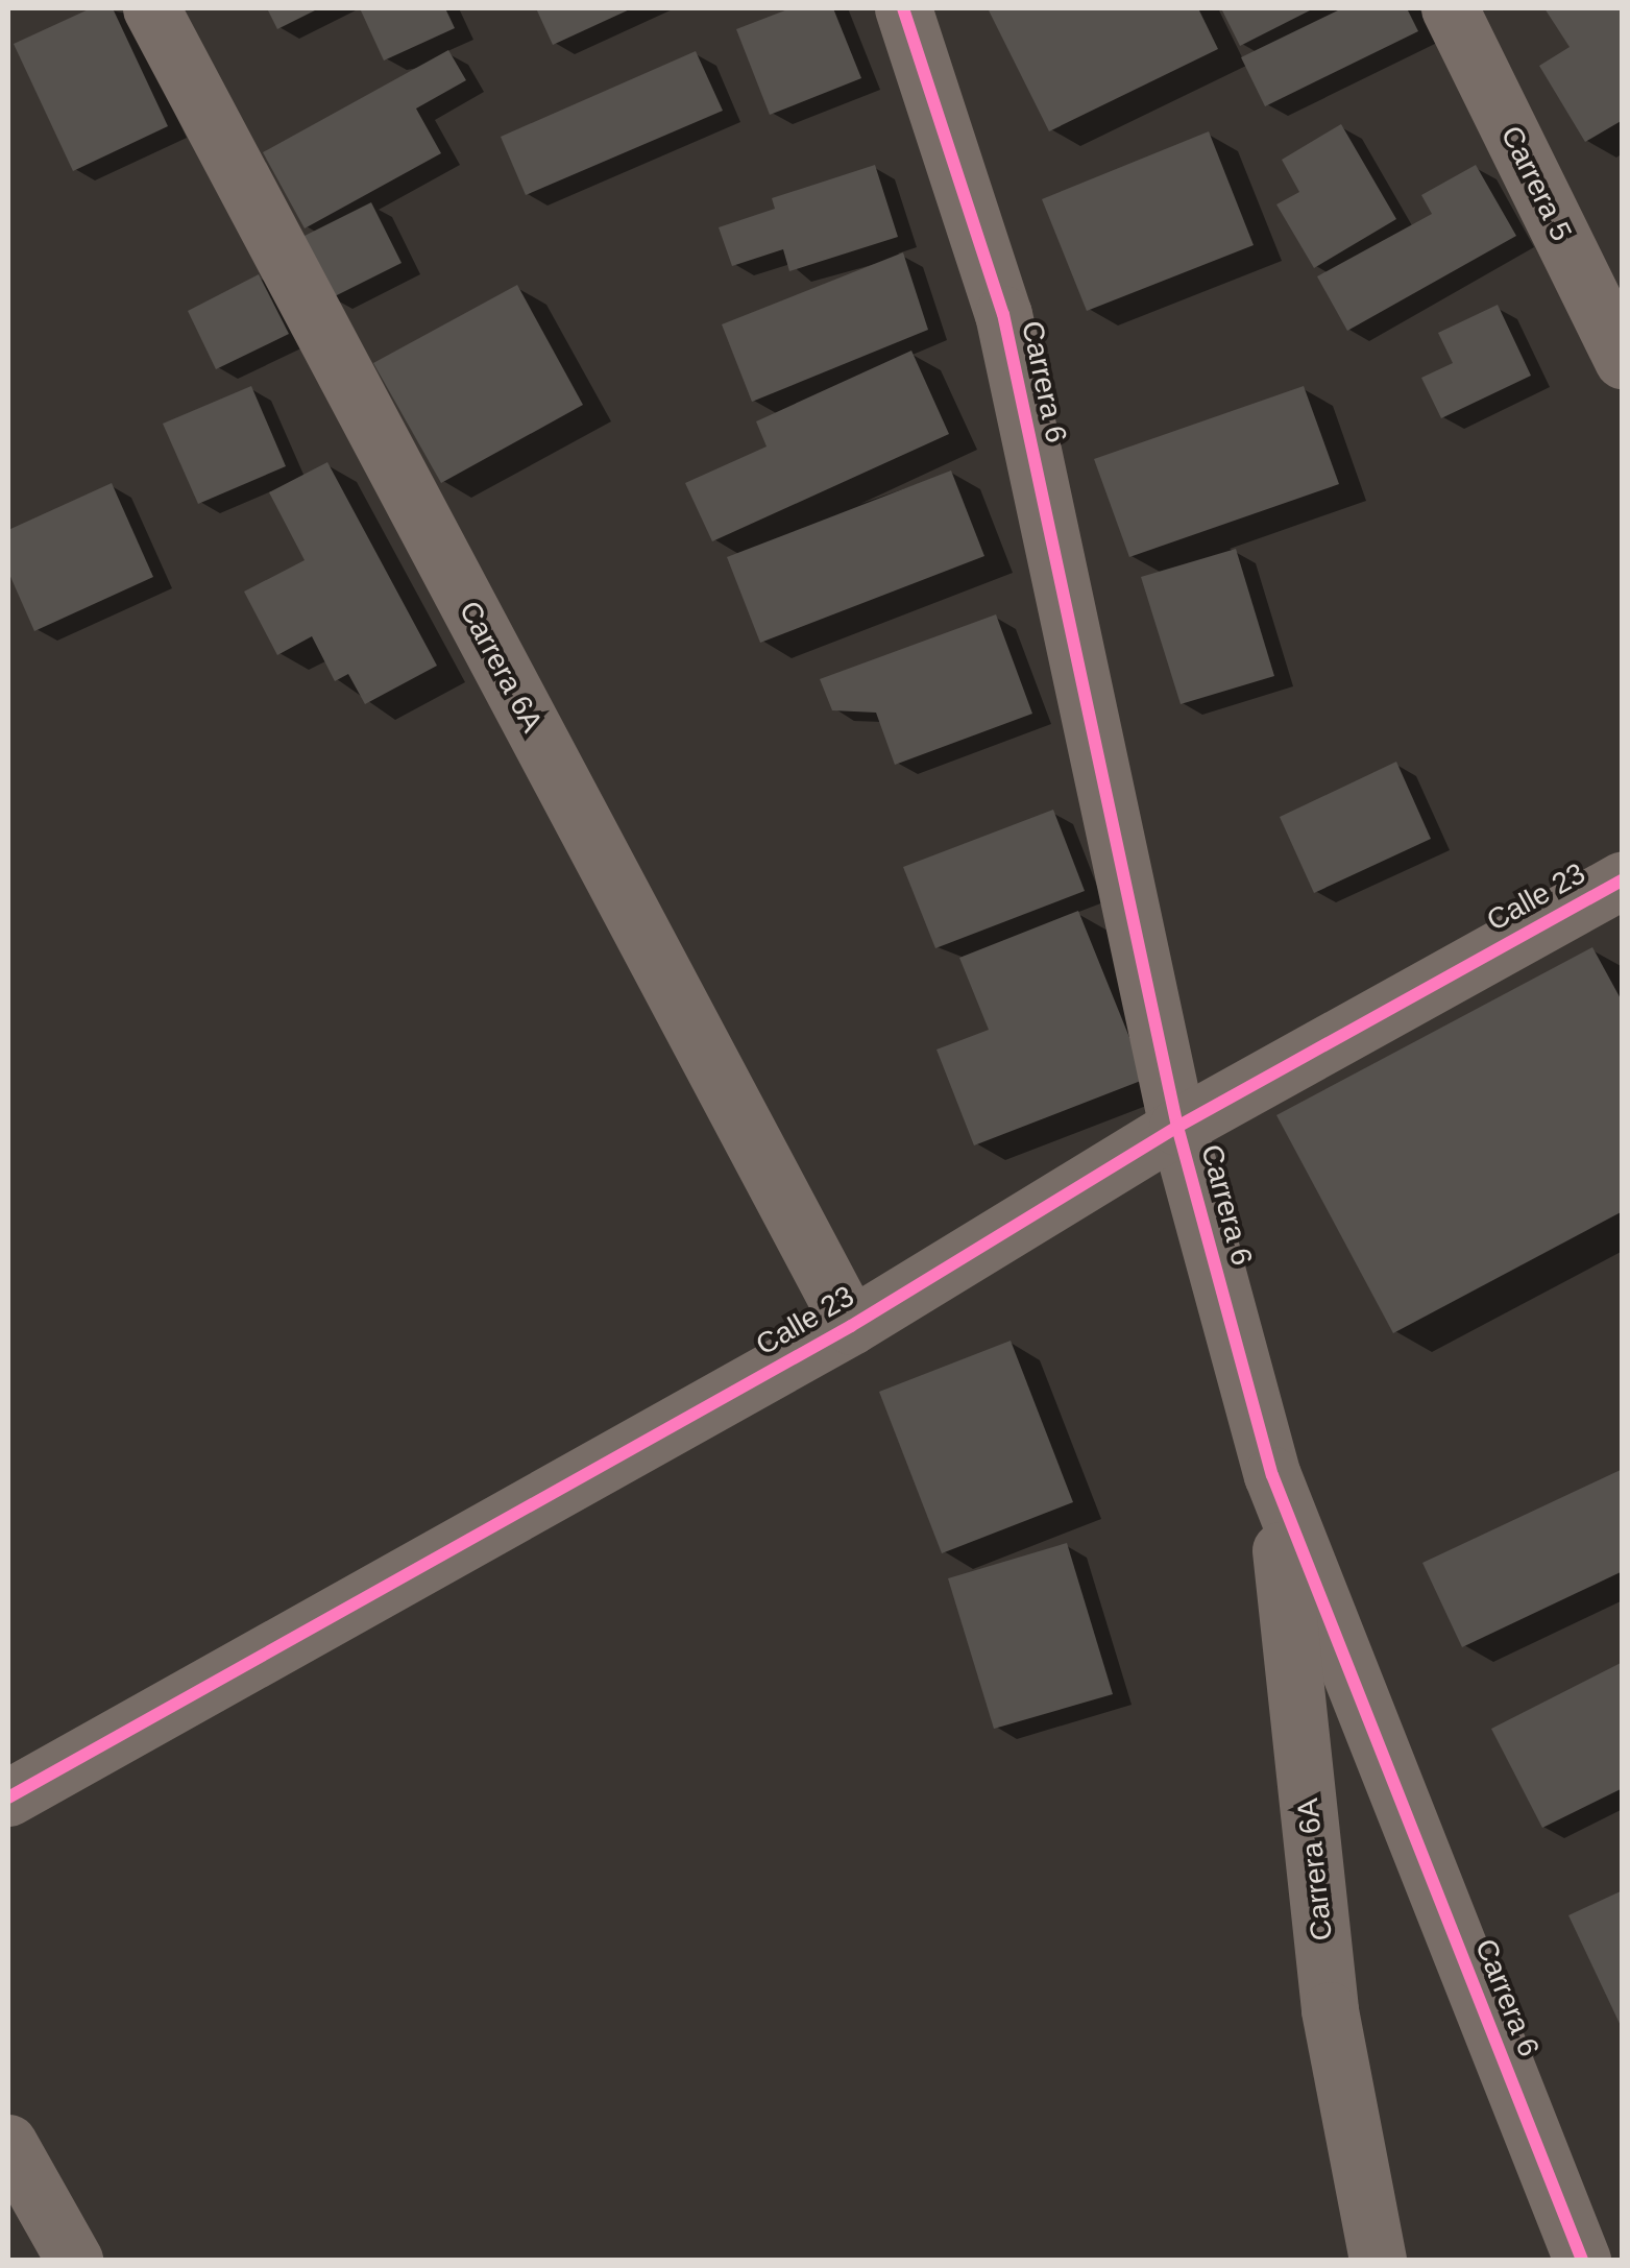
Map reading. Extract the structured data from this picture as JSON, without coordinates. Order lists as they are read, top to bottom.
{
  "streets": {
    "street": [
      "Carrera 5",
      "Carrera 6",
      "Carrera 6A",
      "Calle 23"
    ]
  },
  "crossings": [
    ["Carrera 6", "Carrera 6A"],
    ["Carrera 6", "Calle 23"],
    ["Carrera 6A", "Calle 23"]
  ]
}
